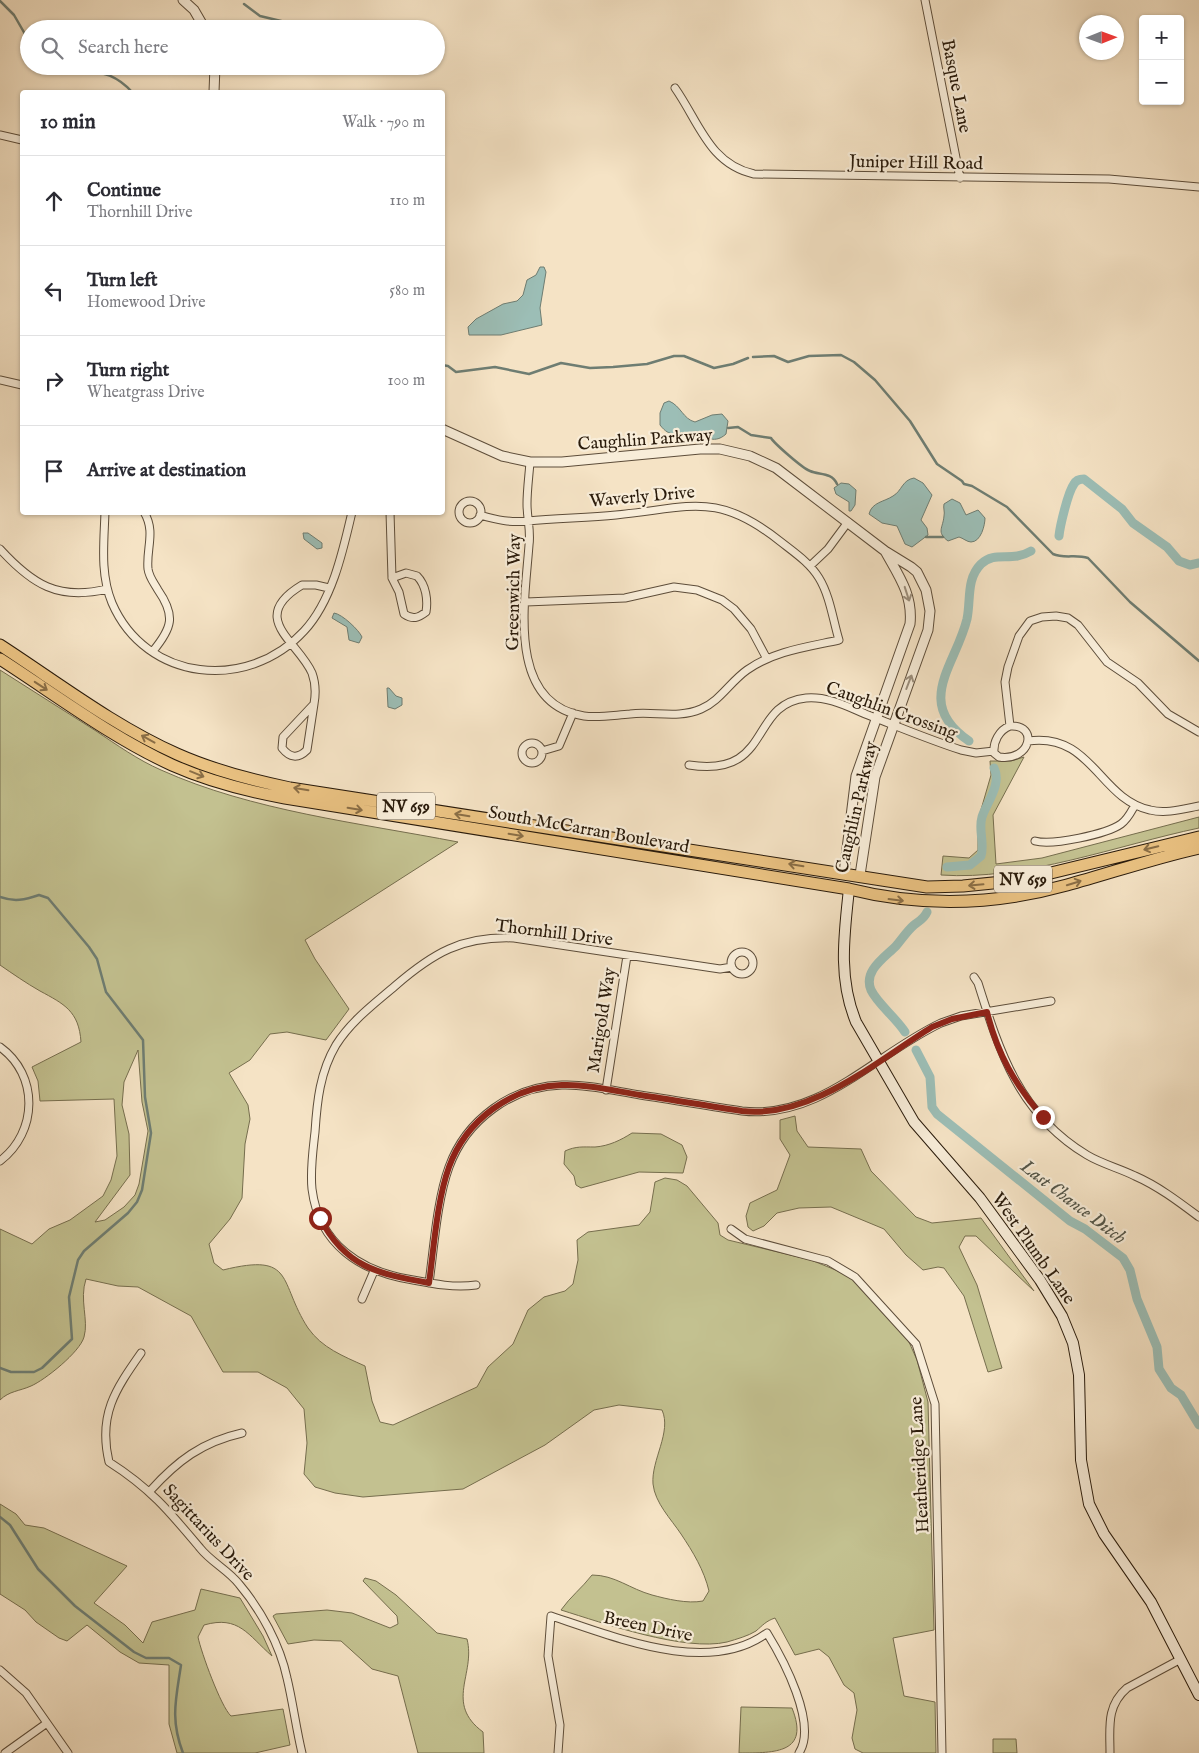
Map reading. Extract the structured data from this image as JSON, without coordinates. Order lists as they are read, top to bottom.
{
  "streets": {
    "main road": [
      "Caughlin Parkway",
      "NV 659",
      "South McCarran Boulevard",
      "West Plumb Lane"
    ],
    "street": [
      "Basque Lane",
      "Juniper Hill Road",
      "Waverly Drive",
      "Greenwich Way",
      "Caughlin Crossing",
      "Thornhill Drive",
      "Marigold Way",
      "Heatheridge Lane",
      "Sagittarius Drive",
      "Breen Drive"
    ]
  },
  "crossings": [
    ["Basque Lane", "Juniper Hill Road"],
    ["Caughlin Parkway", "Greenwich Way"],
    ["Caughlin Parkway", "Caughlin Crossing"],
    ["Caughlin Parkway", "South McCarran Boulevard"],
    ["Caughlin Parkway", "West Plumb Lane"],
    ["Waverly Drive", "Greenwich Way"],
    ["South McCarran Boulevard", "West Plumb Lane"],
    ["Thornhill Drive", "Marigold Way"]
  ],
  "water": ["Last Chance Ditch"],
  "north": "right",
  "page": {
    "map_buttons": ["+", "−"],
    "search": "Search here",
    "heading": ["10 min", "Walk · 790 m"],
    "list": [
      ["Continue", "Thornhill Drive", "110 m"],
      ["Turn left", "Homewood Drive", "580 m"],
      ["Turn right", "Wheatgrass Drive", "100 m"],
      "Arrive at destination"
    ]
  }
}
